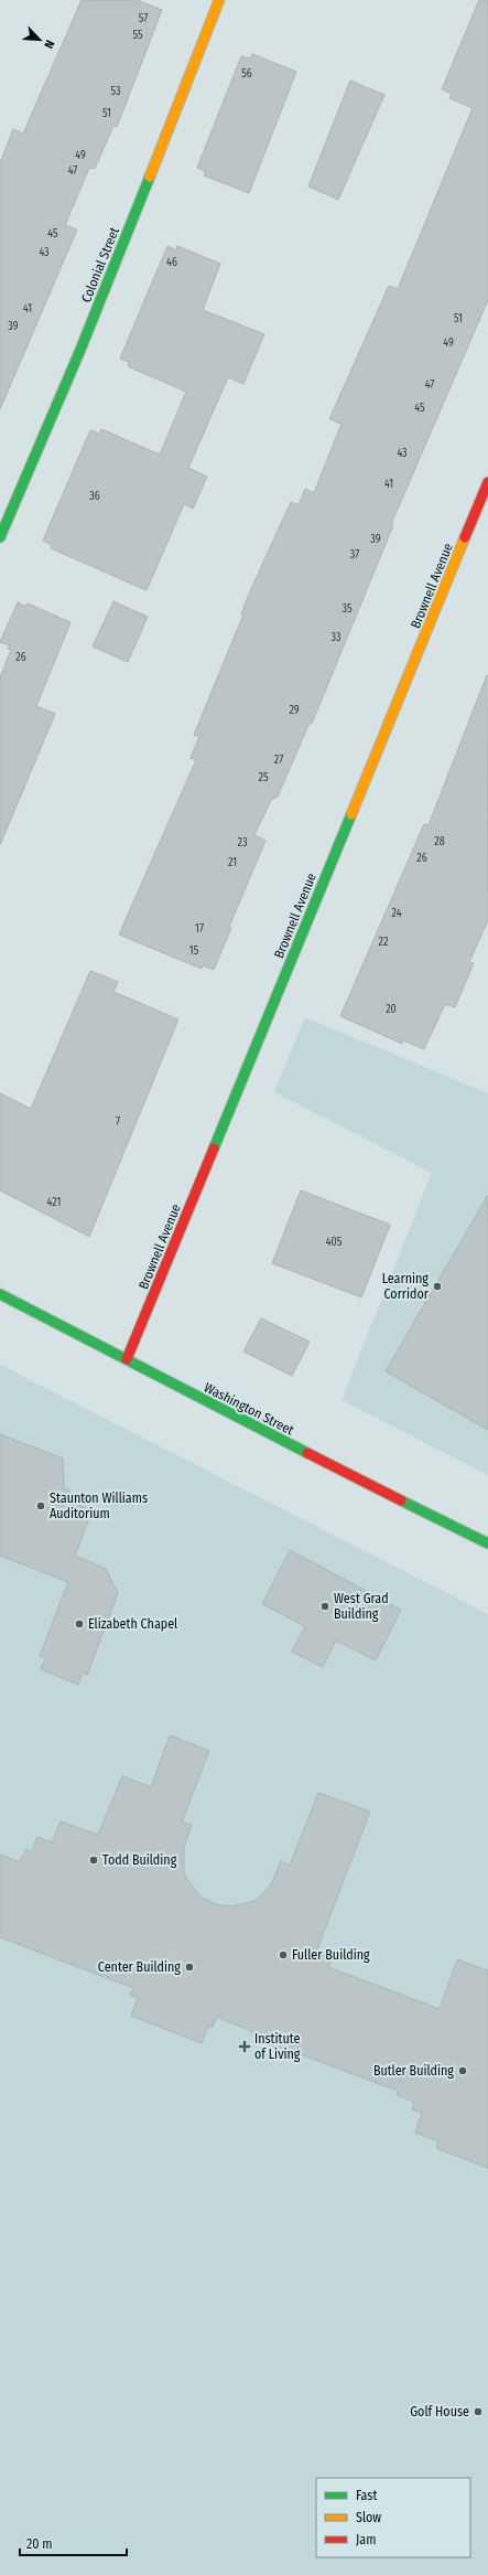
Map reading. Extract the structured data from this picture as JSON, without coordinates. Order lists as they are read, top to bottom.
{
  "streets": {
    "street": ["Colonial Street", "Brownell Avenue", "Washington Street"]
  },
  "crossings": [
    ["Brownell Avenue", "Washington Street"]
  ],
  "places": {
    "other": [
      "Learning Corridor",
      "Staunton Williams Auditorium",
      "West Grad Building",
      "Elizabeth Chapel",
      "Todd Building",
      "Fuller Building",
      "Center Building",
      "Butler Building",
      "Golf House"
    ],
    "health": ["Institute of Living"]
  },
  "house_numbers": [
    "57",
    "55",
    "56",
    "53",
    "51",
    "49",
    "47",
    "45",
    "43",
    "46",
    "41",
    "51",
    "39",
    "49",
    "47",
    "45",
    "43",
    "41",
    "36",
    "39",
    "37",
    "35",
    "33",
    "26",
    "29",
    "27",
    "25",
    "28",
    "23",
    "26",
    "21",
    "24",
    "17",
    "22",
    "15",
    "20",
    "7",
    "421",
    "405"
  ],
  "legend": ["Fast", "Slow", "Jam"],
  "scale_bar": "20 m",
  "north": "bottom right"
}
